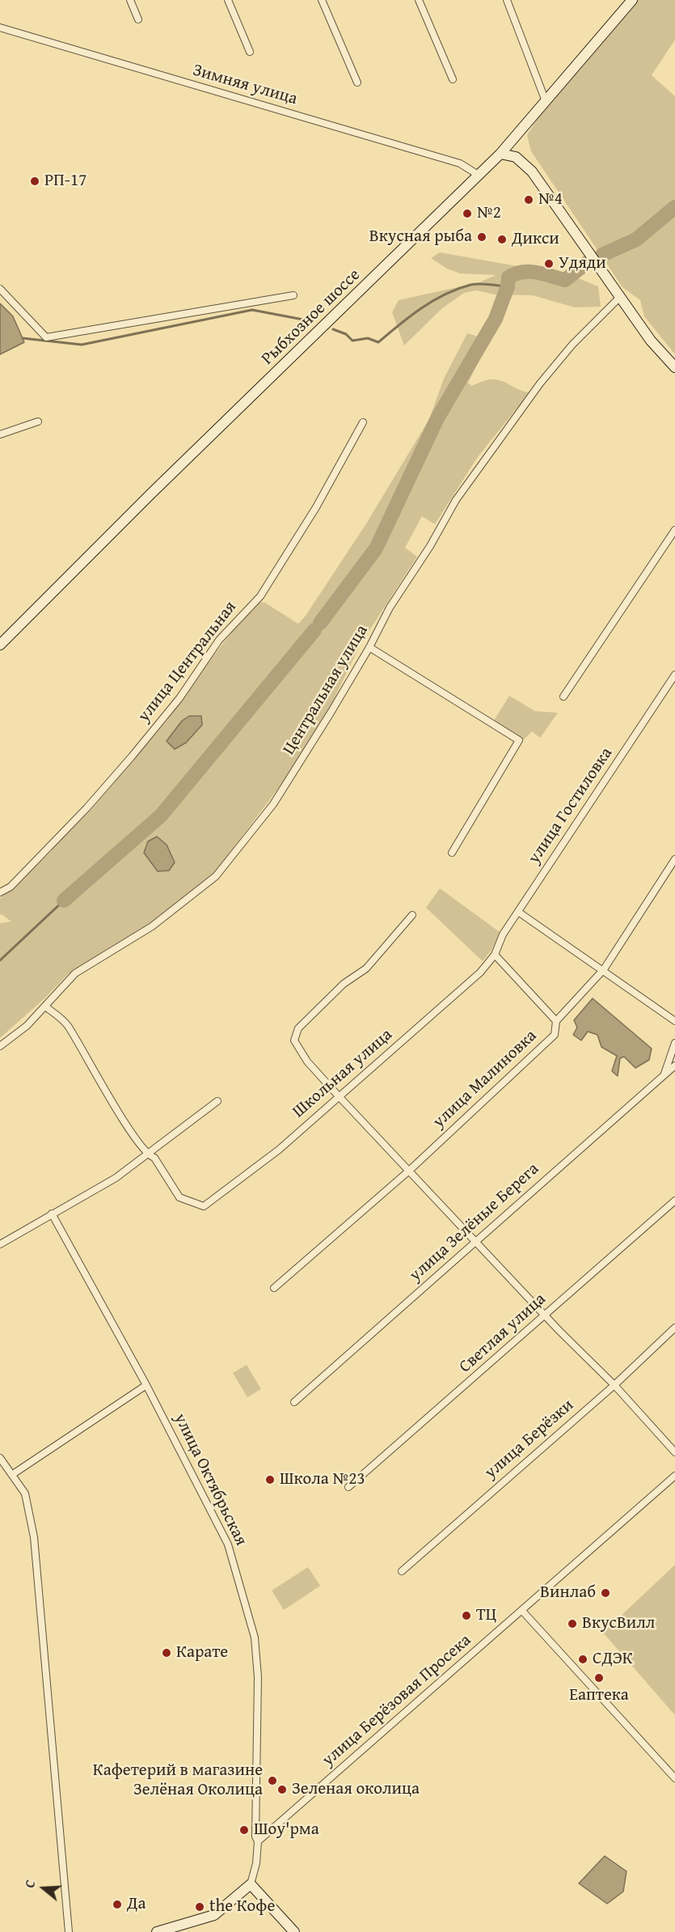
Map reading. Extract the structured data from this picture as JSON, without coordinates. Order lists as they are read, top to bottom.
{
  "streets": {
    "main road": ["Рыбхозное шоссе"],
    "street": [
      "Зимняя улица",
      "улица Центральная",
      "Центральная улица",
      "улица Гостиловка",
      "Школьная улица",
      "улица Малиновка",
      "улица Зелёные Берега",
      "Светлая улица",
      "улица Берёзки",
      "улица Октябрьская",
      "улица Берёзовая Просека"
    ]
  },
  "crossings": [
    ["Зимняя улица", "Рыбхозное шоссе"],
    ["улица Гостиловка", "Школьная улица"],
    ["улица Октябрьская", "улица Берёзовая Просека"]
  ],
  "places": [
    "РП-17",
    "№4",
    "№2",
    "Вкусная рыба",
    "Дикси",
    "Удяди",
    "Школа №23",
    "Винлаб",
    "ТЦ",
    "ВкусВилл",
    "Карате",
    "СДЭК",
    "Еаптека",
    "Кафетерий в магазине Зелёная Околица",
    "Зеленая околица",
    "Шоу'рма",
    "Да",
    "the Кофе"
  ],
  "north": "left"
}
